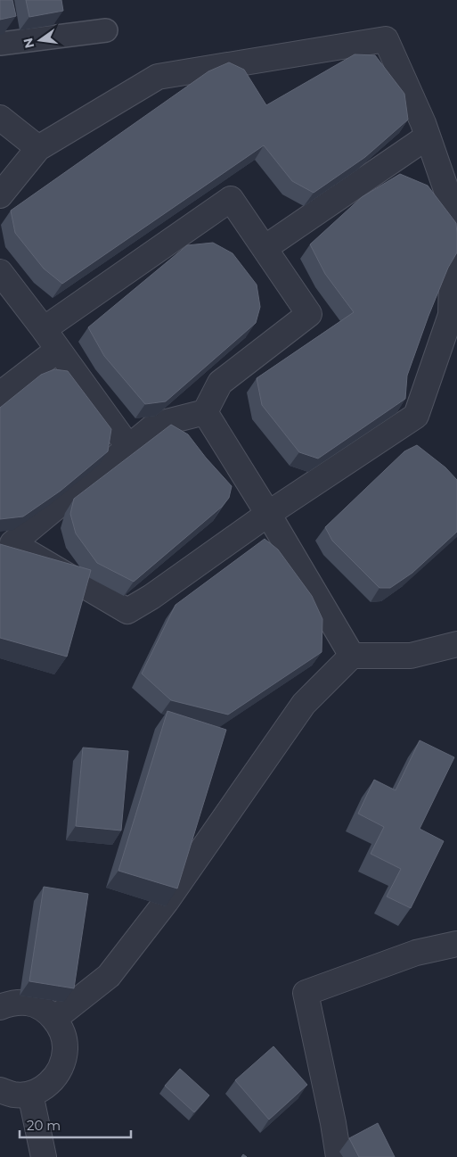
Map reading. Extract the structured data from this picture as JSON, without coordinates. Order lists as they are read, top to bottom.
{
  "scale_bar": "20 m",
  "north": "left"
}
